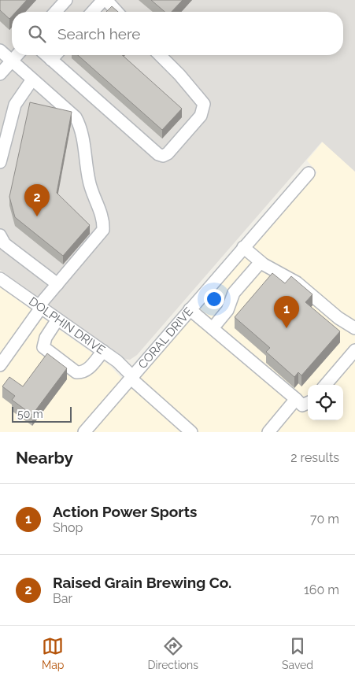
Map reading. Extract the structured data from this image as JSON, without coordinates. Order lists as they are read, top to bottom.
{
  "streets": {
    "street": ["DOLPHIN DRIVE", "CORAL DRIVE"]
  },
  "crossings": [
    ["DOLPHIN DRIVE", "CORAL DRIVE"]
  ],
  "scale_bar": "50 m",
  "page": {
    "search": "Search here",
    "pins": ["2", "1"],
    "scale": "50 m",
    "heading": ["Nearby", "2 results"],
    "list": [
      {
        "mark": "1",
        "name": "Action Power Sports",
        "note": "Shop",
        "value": "70 m"
      },
      {
        "mark": "2",
        "name": "Raised Grain Brewing Co.",
        "note": "Bar",
        "value": "160 m"
      }
    ],
    "nav": ["Map", "Directions", "Saved"]
  }
}
